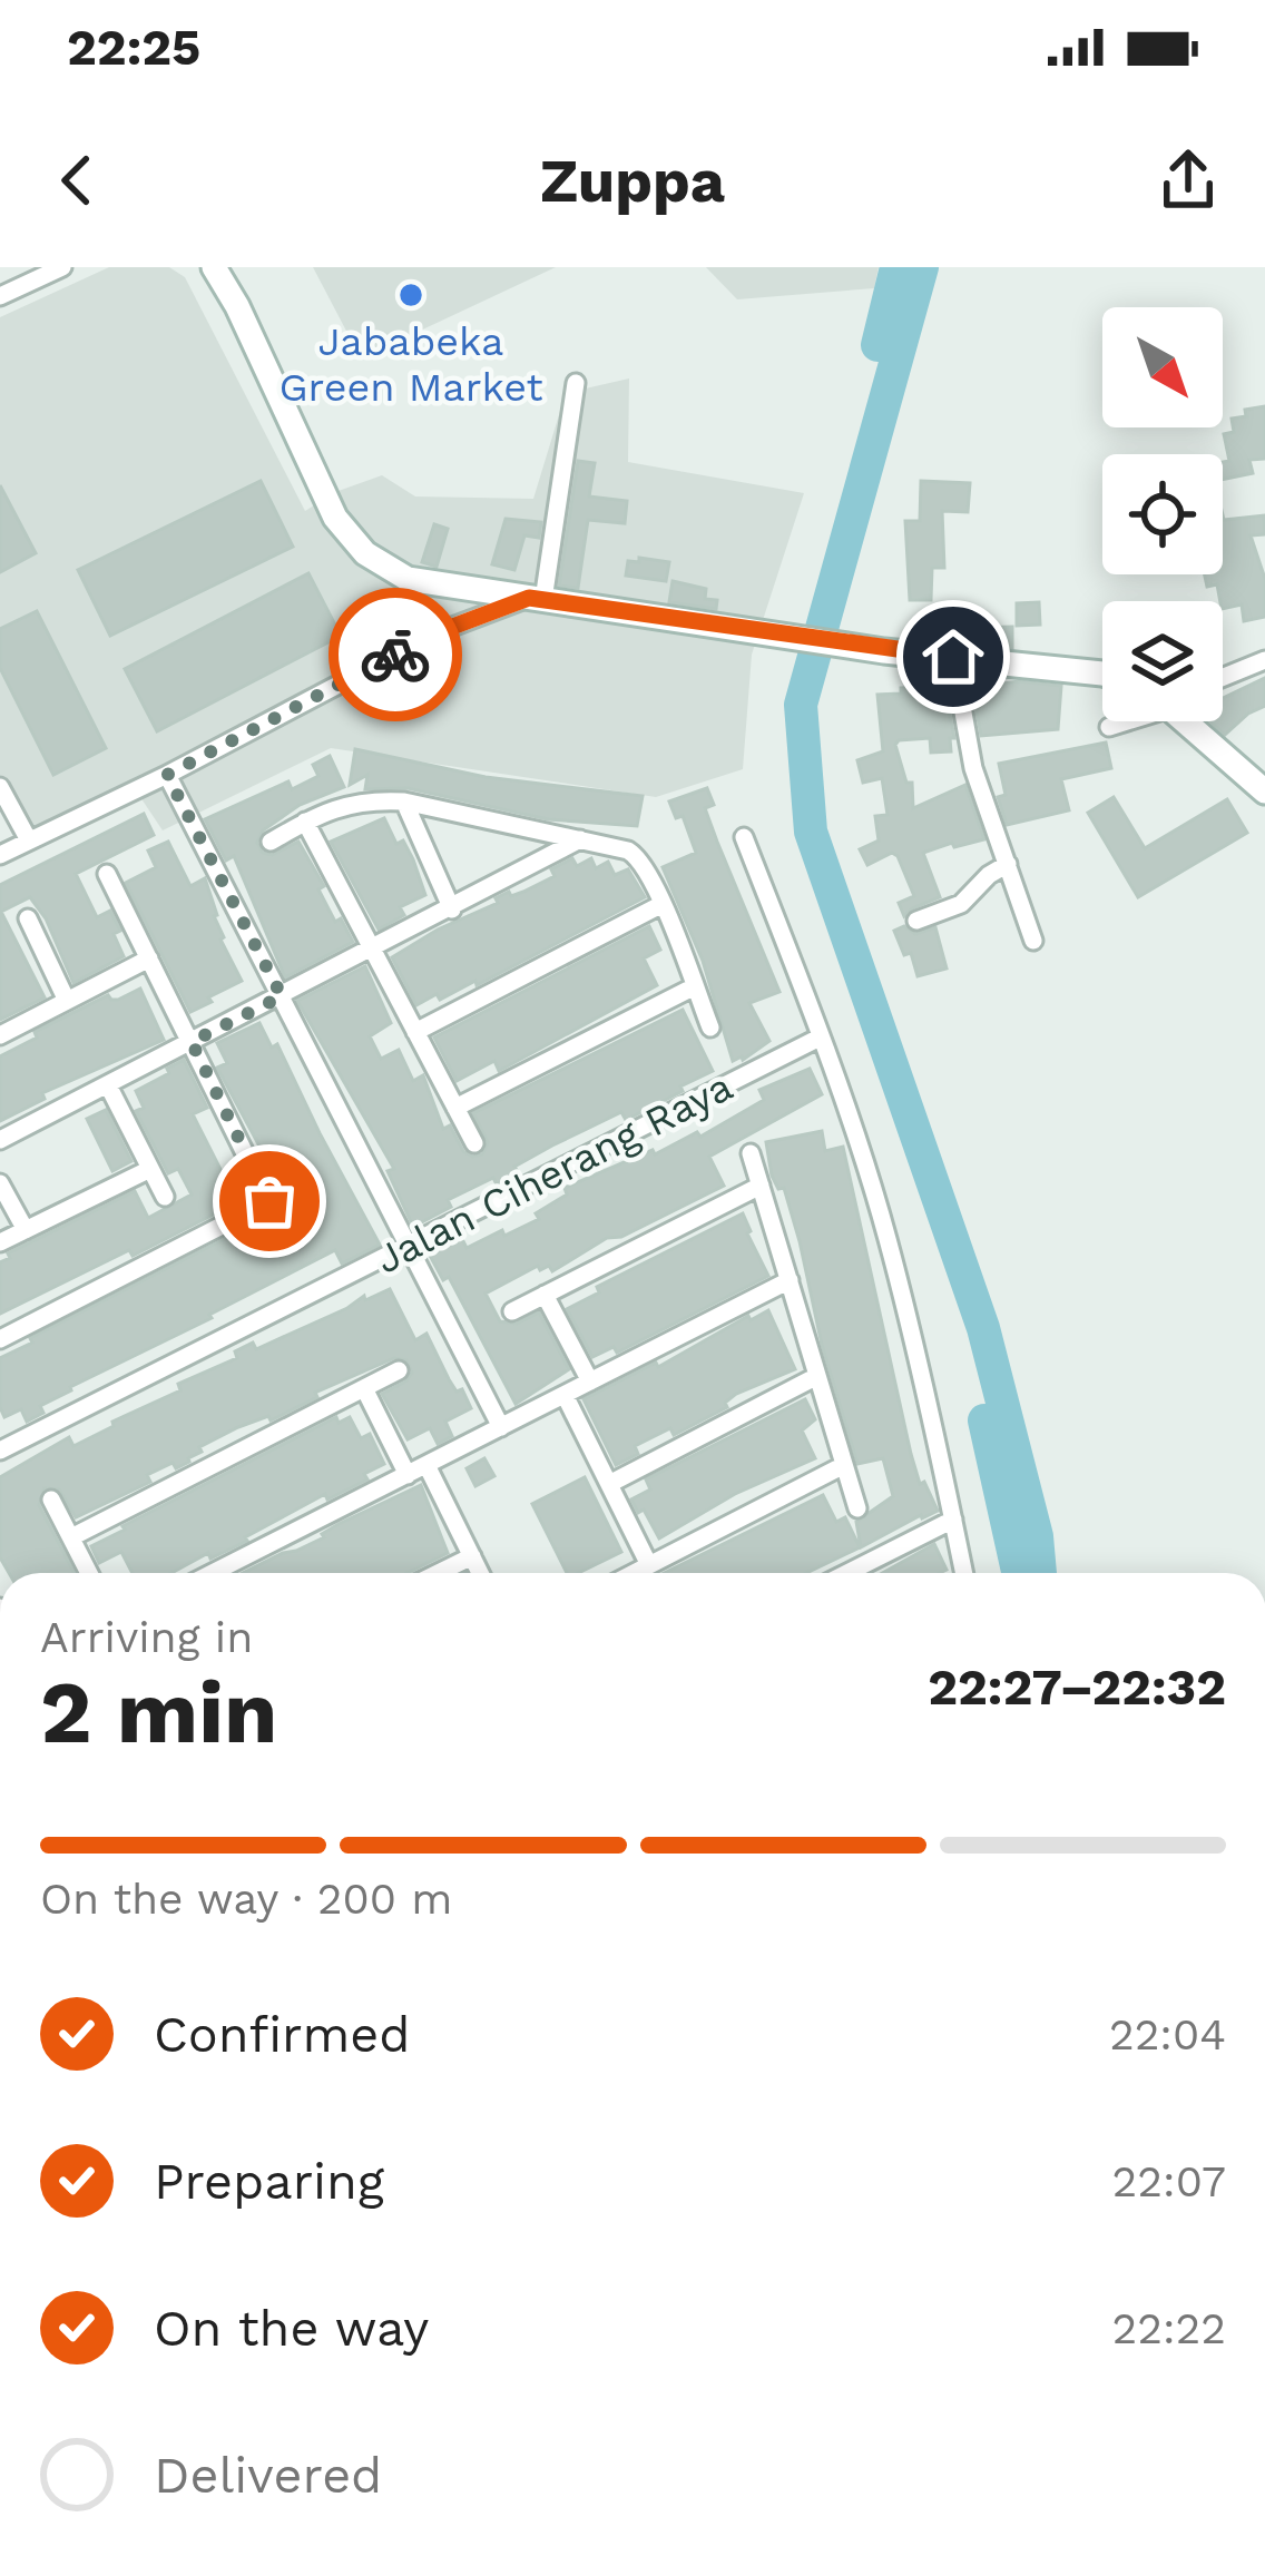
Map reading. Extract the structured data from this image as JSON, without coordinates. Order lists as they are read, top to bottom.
{
  "streets": {
    "street": ["Jalan Ciherang Raya"]
  },
  "places": ["Jababeka Green Market"],
  "north": "bottom right",
  "page": {
    "status": "22:25",
    "header": "Zuppa",
    "heading": ["2 min", "Arriving in", "22:27–22:32"],
    "bar": "On the way · 200 m",
    "list": [
      ["Confirmed", "22:04"],
      ["Preparing", "22:07"],
      ["On the way", "22:22"],
      "Delivered"
    ]
  }
}
